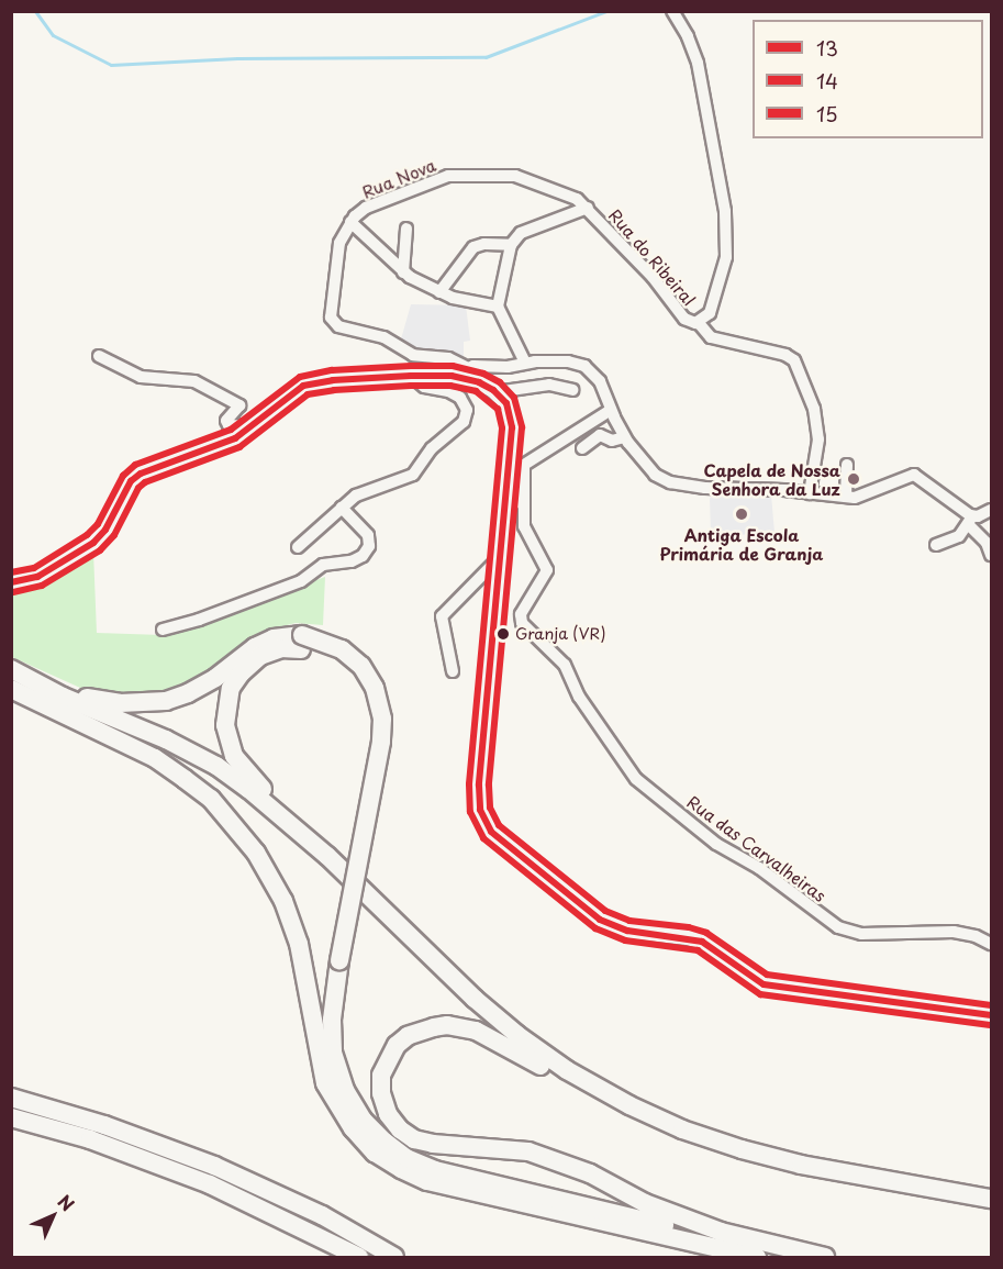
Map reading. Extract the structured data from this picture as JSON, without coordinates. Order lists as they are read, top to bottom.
{
  "streets": {
    "street": ["Rua Nova", "Rua do Ribeiral", "Rua das Carvalheiras"]
  },
  "crossings": [
    ["Rua Nova", "Rua do Ribeiral"]
  ],
  "places": ["Capela de Nossa Senhora da Luz", "Antiga Escola Primária de Granja", "Granja (VR)"],
  "lines": ["transit line 15", "transit line 13", "transit line 14"],
  "legend": ["13", "14", "15"],
  "north": "top right"
}
